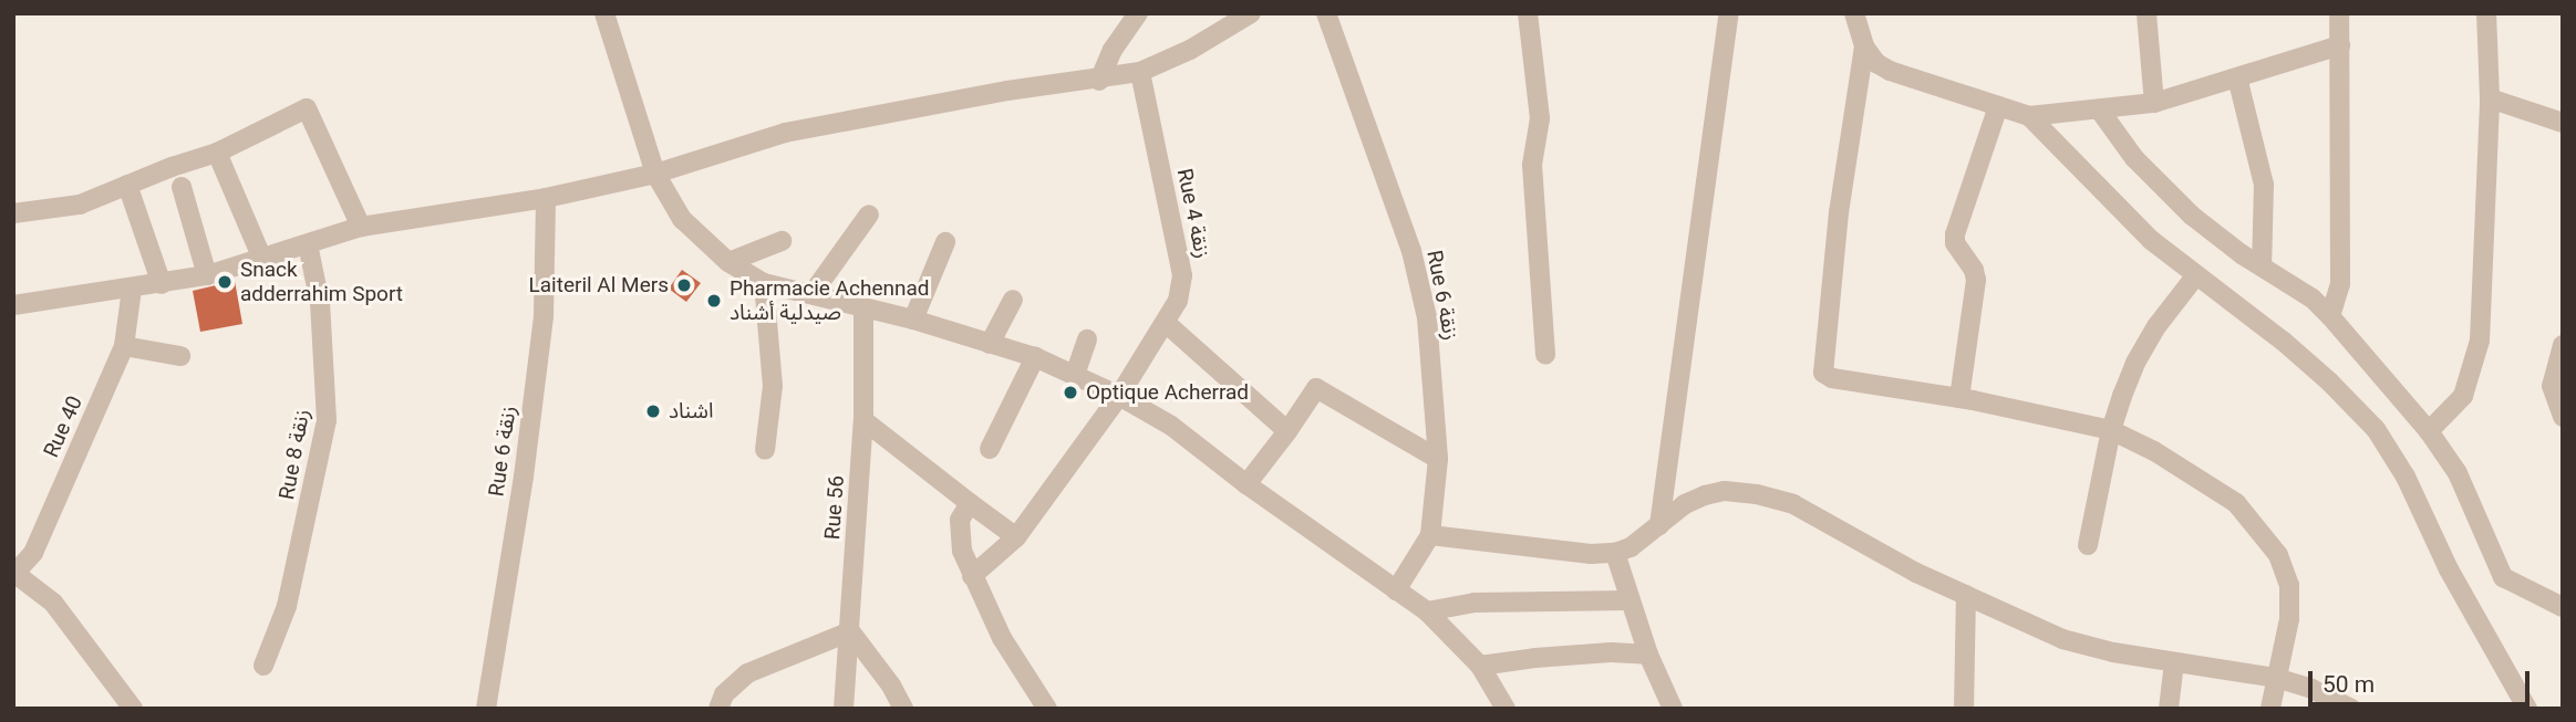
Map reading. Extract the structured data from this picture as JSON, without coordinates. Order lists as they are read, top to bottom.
{
  "streets": {
    "street": [
      "Rue 4 زنقة",
      "Rue 6 زنقة",
      "Rue 40",
      "Rue 8 زنقة",
      "Rue 56"
    ]
  },
  "places": [
    "Snack adderrahim Sport",
    "Laiteril Al Mers",
    "Pharmacie Achennad صيدلية أشناد",
    "Optique Acherrad",
    "اشناد"
  ],
  "scale_bar": "50 m"
}
